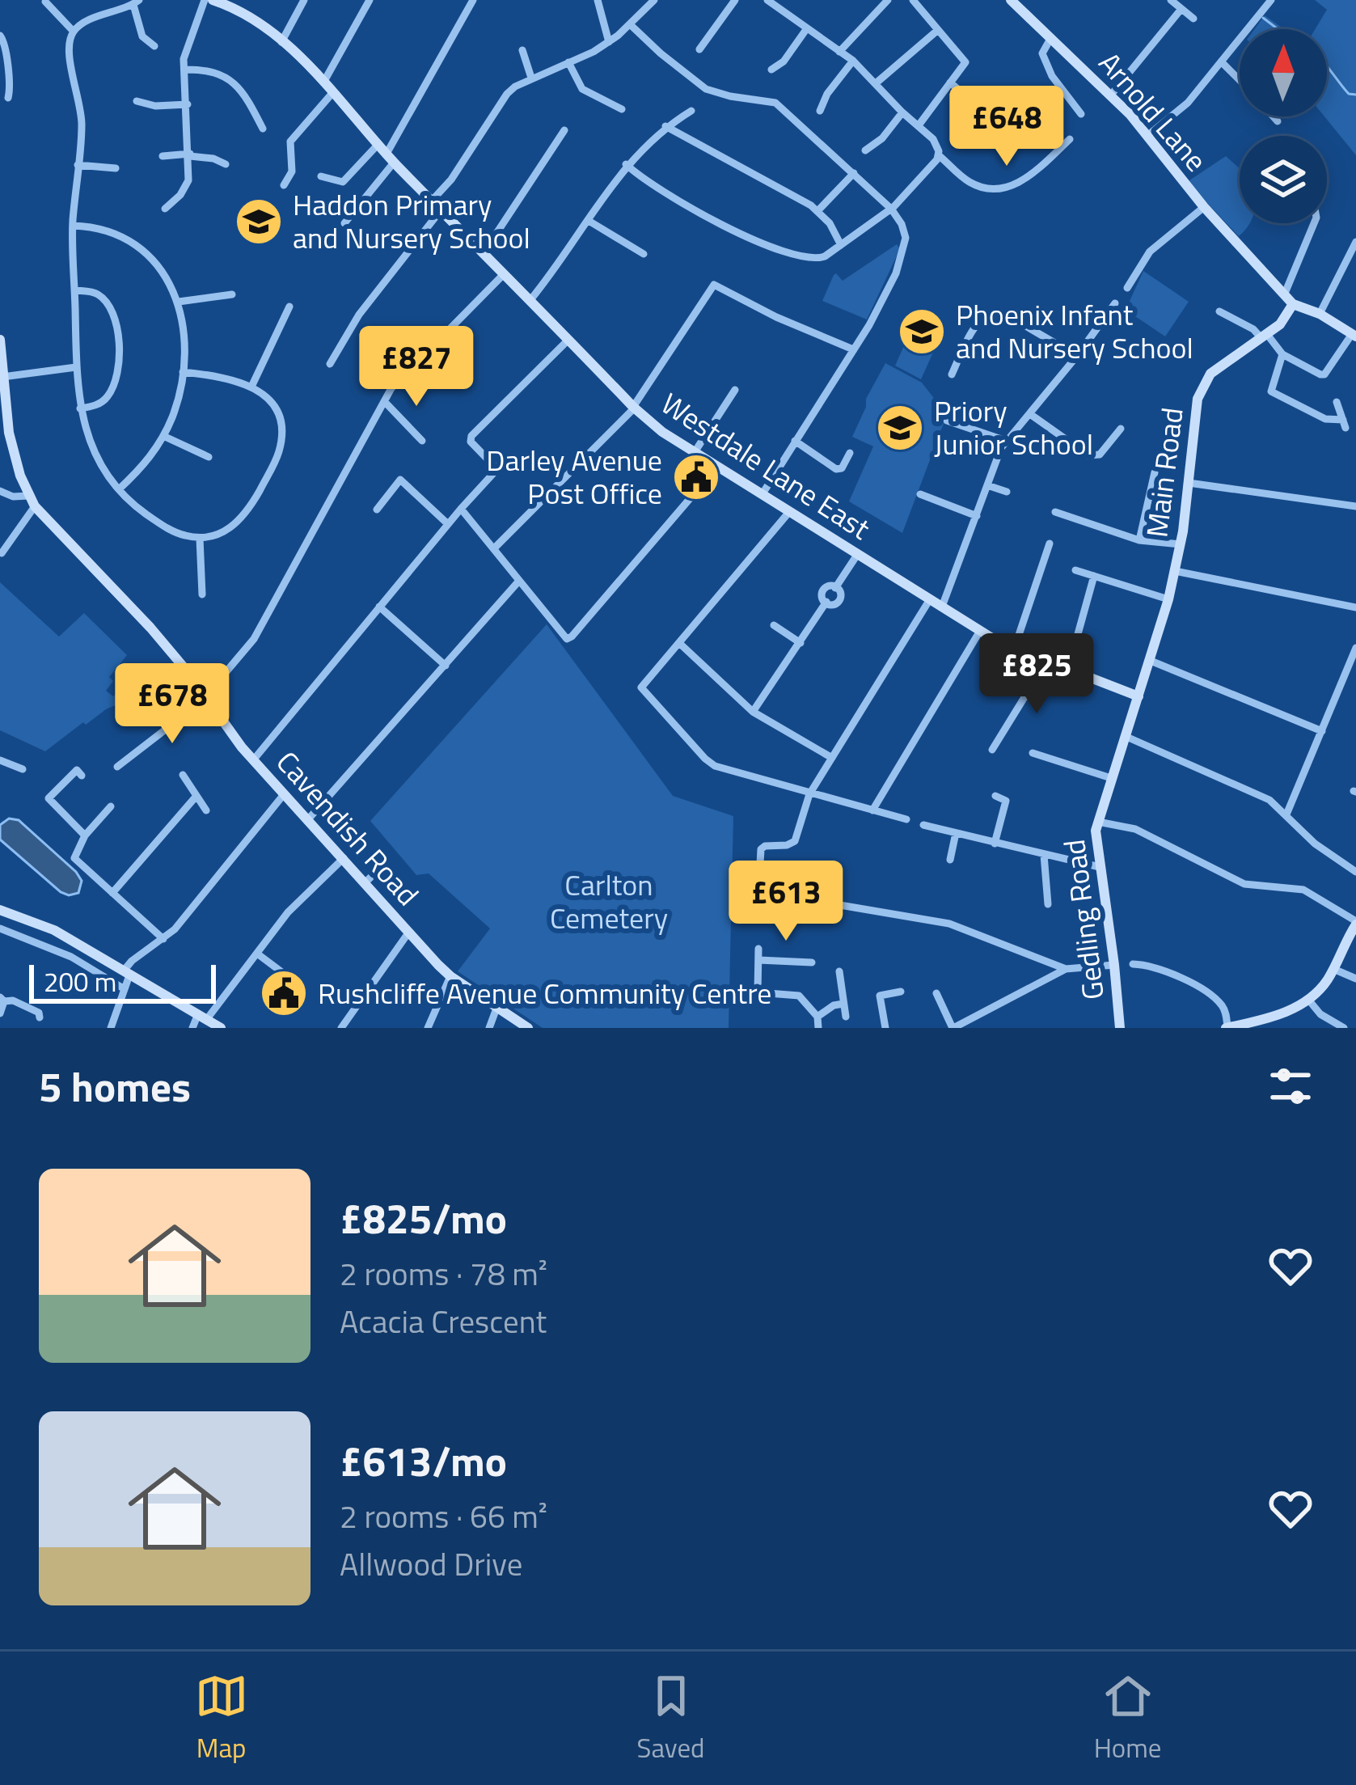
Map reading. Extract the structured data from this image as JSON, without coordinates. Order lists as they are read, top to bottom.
{
  "streets": {
    "street": [
      "Arnold Lane",
      "Westdale Lane East",
      "Main Road",
      "Cavendish Road",
      "Gedling Road"
    ]
  },
  "crossings": [
    ["Arnold Lane", "Main Road"],
    ["Westdale Lane East", "Main Road"],
    ["Westdale Lane East", "Gedling Road"],
    ["Main Road", "Gedling Road"]
  ],
  "parks": ["Carlton Cemetery"],
  "places": {
    "school or university": ["Haddon Primary and Nursery School", "Phoenix Infant and Nursery School", "Priory Junior School"],
    "public building": ["Darley Avenue Post Office", "Rushcliffe Avenue Community Centre"]
  },
  "scale_bar": "200 m",
  "north": "top",
  "page": {
    "price": [
      "£648",
      "£827",
      "£825",
      "£678",
      "£613"
    ],
    "scale": "200 m",
    "heading": "5 homes",
    "list": [
      {
        "name": "£825/mo",
        "note": "2 rooms · 78 m² · Acacia Crescent"
      },
      {
        "name": "£613/mo",
        "note": "2 rooms · 66 m² · Allwood Drive"
      }
    ],
    "tabs": ["Map", "Saved", "Home"]
  }
}
